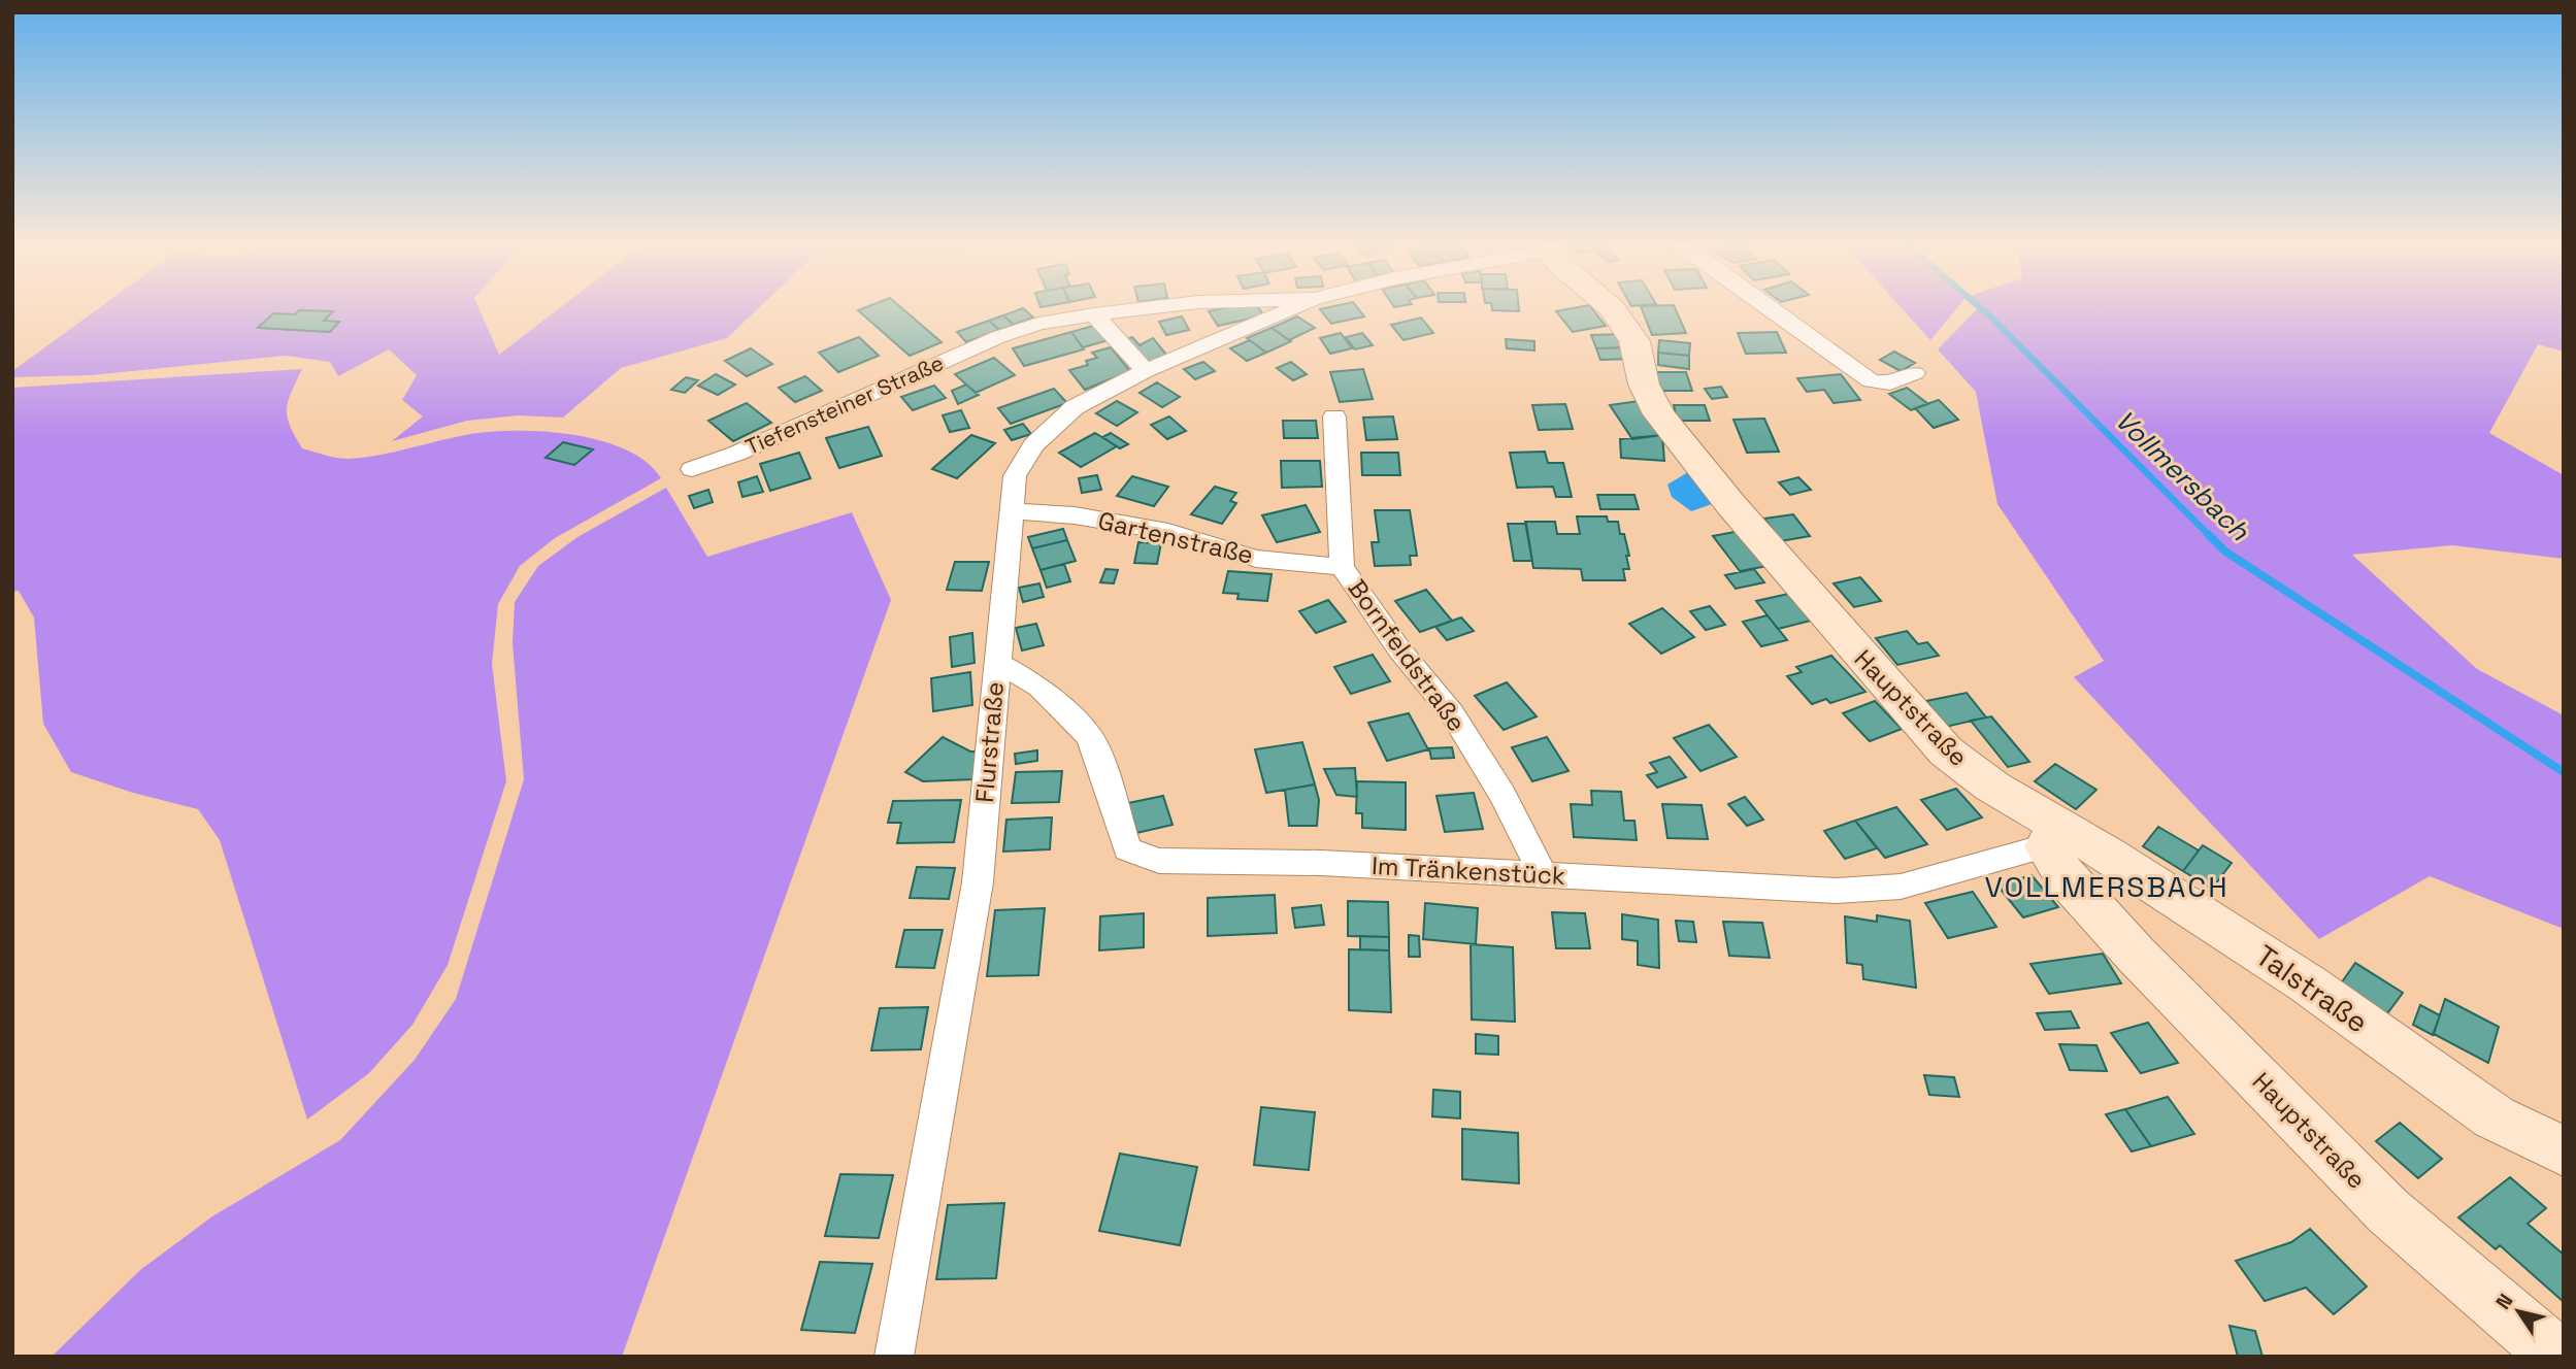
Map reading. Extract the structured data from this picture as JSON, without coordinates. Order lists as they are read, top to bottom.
{
  "streets": {
    "main road": ["Hauptstraße", "Talstraße"],
    "street": [
      "Tiefensteiner Straße",
      "Gartenstraße",
      "Bornfeldstraße",
      "Flurstraße",
      "Im Tränkenstück"
    ]
  },
  "crossings": [
    ["Gartenstraße", "Bornfeldstraße"],
    ["Gartenstraße", "Flurstraße"],
    ["Bornfeldstraße", "Im Tränkenstück"],
    ["Hauptstraße", "Im Tränkenstück"],
    ["Hauptstraße", "Talstraße"],
    ["Flurstraße", "Im Tränkenstück"],
    ["Im Tränkenstück", "Talstraße"]
  ],
  "districts": ["VOLLMERSBACH"],
  "water": ["Vollmersbach"],
  "north": "top left"
}
